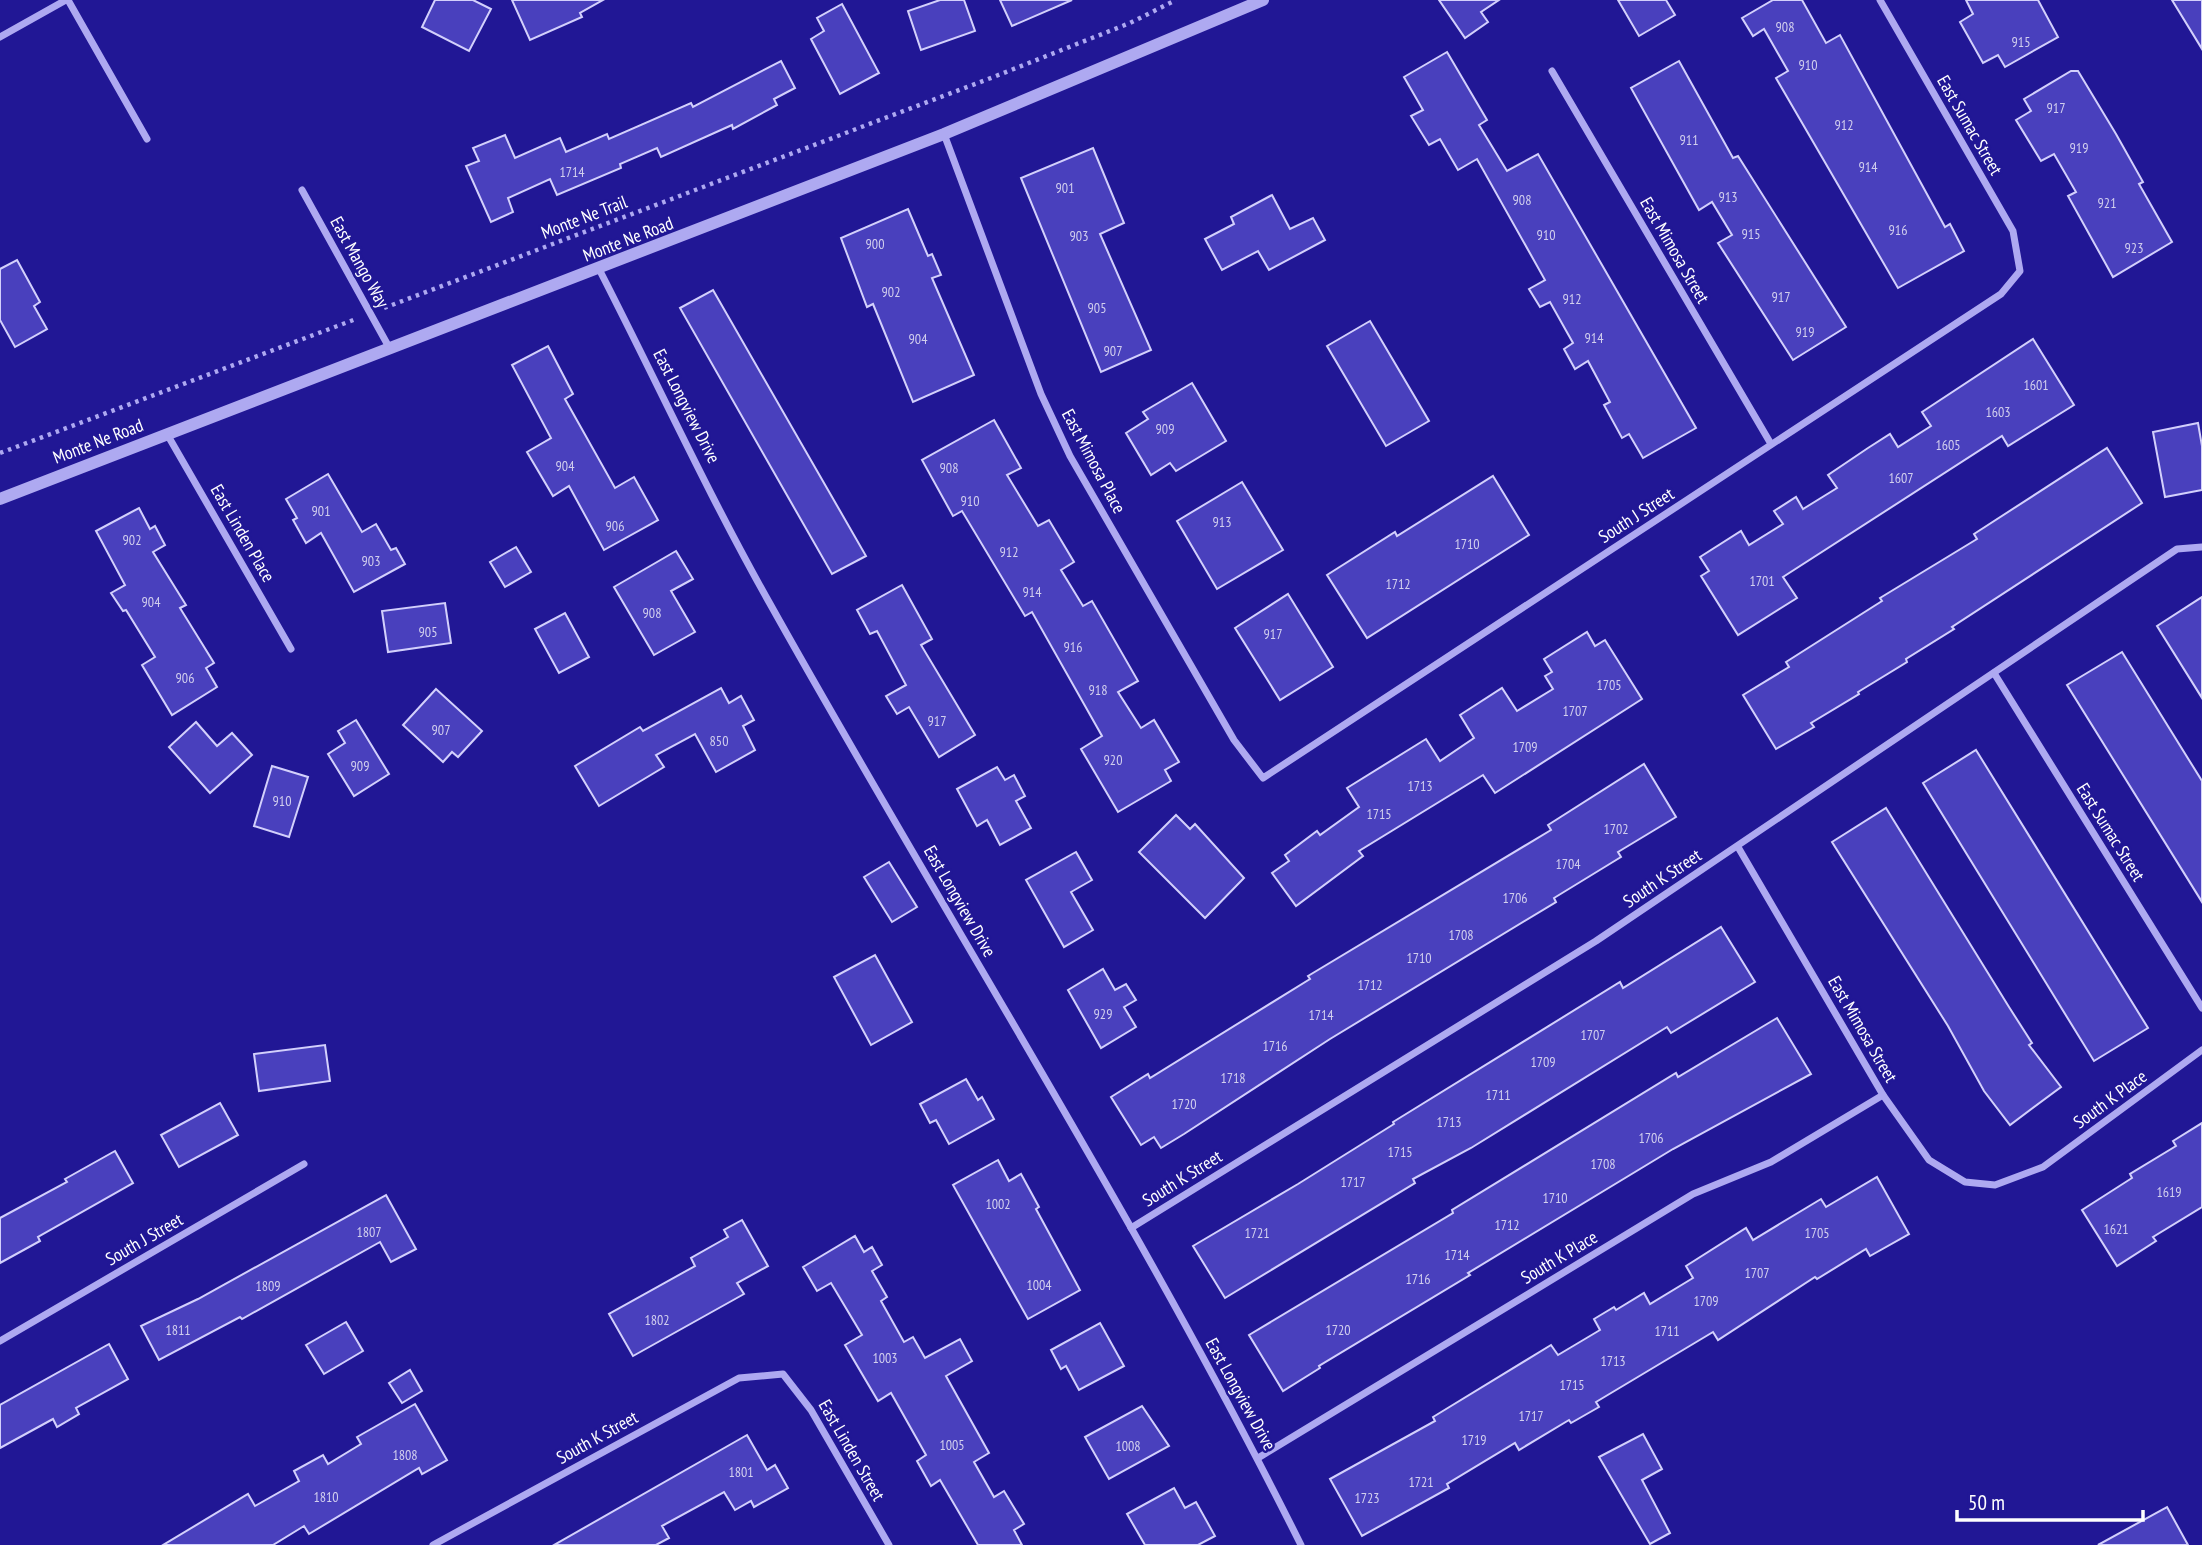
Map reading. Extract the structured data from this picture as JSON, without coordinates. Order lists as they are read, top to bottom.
{
  "streets": {
    "street": [
      "East Sumac Street",
      "Monte Ne Road",
      "East Mimosa Street",
      "East Mango Way",
      "East Longview Drive",
      "East Mimosa Place",
      "South J Street",
      "East Linden Place",
      "South K Street",
      "South K Place",
      "East Linden Street"
    ],
    "path": ["Monte Ne Trail"]
  },
  "crossings": [
    ["East Sumac Street", "South J Street"],
    ["East Sumac Street", "South K Street"],
    ["Monte Ne Trail", "East Mango Way"],
    ["Monte Ne Road", "East Mango Way"],
    ["Monte Ne Road", "East Longview Drive"],
    ["Monte Ne Road", "East Mimosa Place"],
    ["Monte Ne Road", "East Linden Place"],
    ["East Mimosa Street", "South J Street"],
    ["East Mimosa Street", "South K Street"],
    ["East Mimosa Street", "South K Place"],
    ["East Longview Drive", "South K Street"],
    ["East Longview Drive", "South K Place"],
    ["East Mimosa Place", "South J Street"],
    ["South K Street", "East Linden Street"]
  ],
  "house_numbers": [
    "908",
    "915",
    "910",
    "917",
    "912",
    "911",
    "919",
    "914",
    "1714",
    "901",
    "913",
    "908",
    "921",
    "916",
    "915",
    "910",
    "903",
    "900",
    "923",
    "902",
    "917",
    "912",
    "905",
    "919",
    "914",
    "904",
    "907",
    "1601",
    "1603",
    "909",
    "1605",
    "904",
    "908",
    "1607",
    "910",
    "901",
    "913",
    "906",
    "902",
    "1710",
    "912",
    "903",
    "1701",
    "1712",
    "914",
    "904",
    "908",
    "905",
    "917",
    "916",
    "906",
    "1705",
    "918",
    "1707",
    "917",
    "907",
    "850",
    "1709",
    "920",
    "909",
    "1713",
    "910",
    "1715",
    "1702",
    "1704",
    "1706",
    "1708",
    "1710",
    "1712",
    "929",
    "1714",
    "1707",
    "1716",
    "1709",
    "1718",
    "1711",
    "1720",
    "1713",
    "1706",
    "1715",
    "1708",
    "1717",
    "1619",
    "1710",
    "1002",
    "1712",
    "1621",
    "1807",
    "1721",
    "1705",
    "1714",
    "1707",
    "1716",
    "1004",
    "1809",
    "1709",
    "1802",
    "1811",
    "1720",
    "1711",
    "1003",
    "1713",
    "1715",
    "1717",
    "1719",
    "1005",
    "1008",
    "1808",
    "1801",
    "1721",
    "1810",
    "1723"
  ],
  "scale_bar": "50 m"
}
